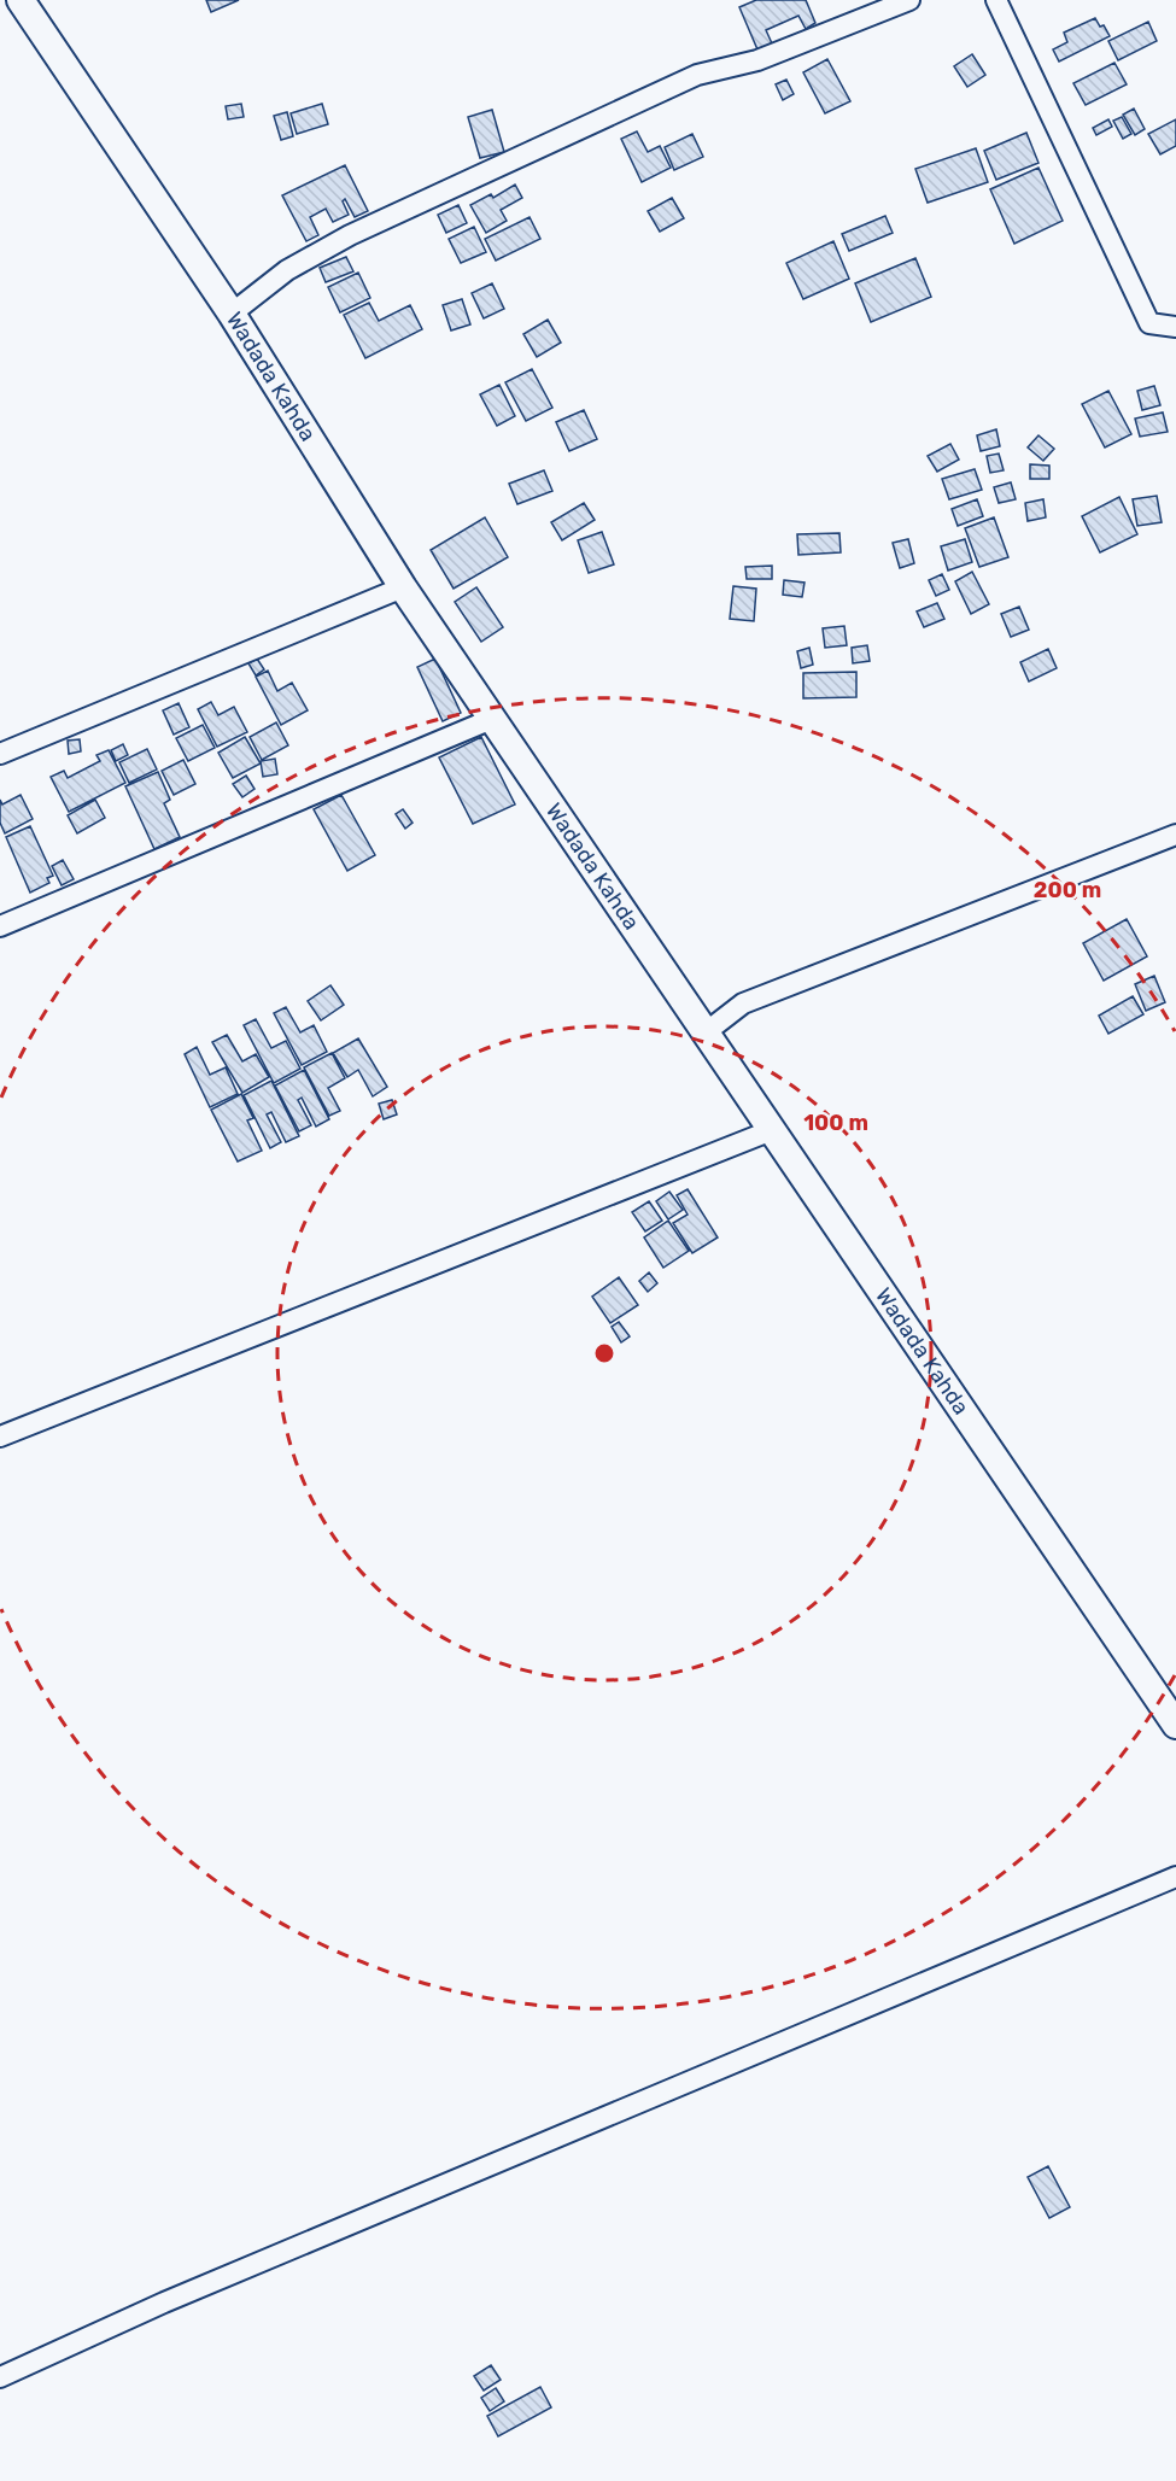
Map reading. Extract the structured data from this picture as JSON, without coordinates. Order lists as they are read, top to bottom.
{
  "streets": {
    "main road": ["Wadada Kahda"]
  },
  "rings": ["200 m", "100 m"]
}
